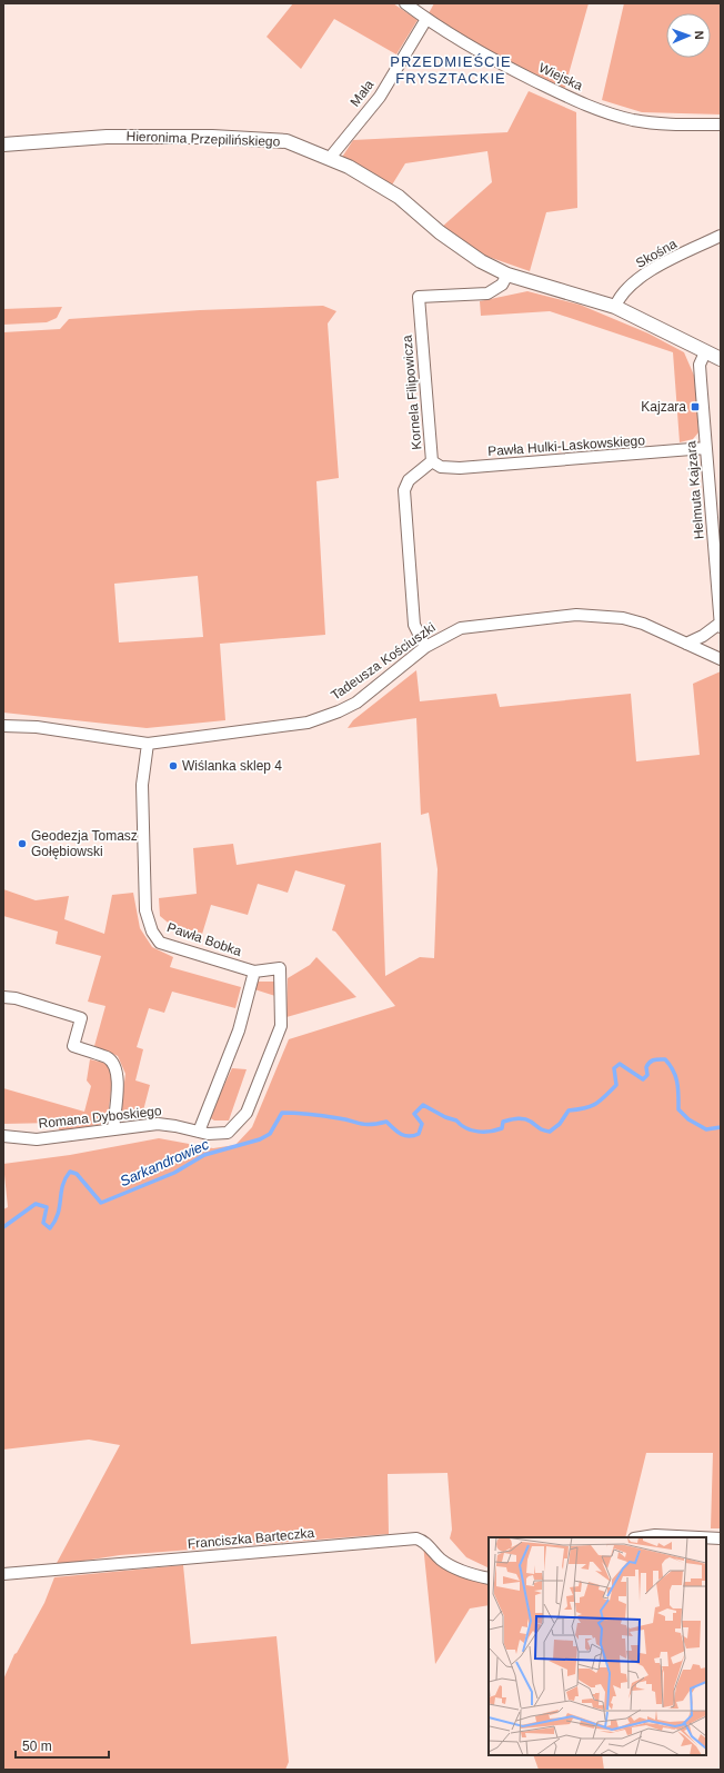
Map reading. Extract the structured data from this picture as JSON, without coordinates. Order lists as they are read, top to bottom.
{
  "streets": {
    "street": [
      "Wiejska",
      "Mała",
      "Hieronima Przepilińskiego",
      "Skośna",
      "Kornela Filipowicza",
      "Pawła Hulki-Laskowskiego",
      "Helmuta Kajzara",
      "Tadeusza Kościuszki",
      "Pawła Bobka",
      "Romana Dyboskiego",
      "Franciszka Barteczka"
    ]
  },
  "crossings": [
    ["Wiejska", "Mała"],
    ["Mała", "Hieronima Przepilińskiego"],
    ["Hieronima Przepilińskiego", "Skośna"],
    ["Hieronima Przepilińskiego", "Kornela Filipowicza"],
    ["Hieronima Przepilińskiego", "Helmuta Kajzara"],
    ["Kornela Filipowicza", "Pawła Hulki-Laskowskiego"],
    ["Kornela Filipowicza", "Tadeusza Kościuszki"],
    ["Pawła Hulki-Laskowskiego", "Helmuta Kajzara"],
    ["Tadeusza Kościuszki", "Pawła Bobka"],
    ["Pawła Bobka", "Romana Dyboskiego"]
  ],
  "districts": ["PRZEDMIEŚCIE FRYSZTACKIE"],
  "water": ["Sarkandrowiec"],
  "places": {
    "transit": ["Kajzara"],
    "other": ["Wiślanka sklep 4", "Geodezja Tomasz Gołębiowski"]
  },
  "scale_bar": "50 m",
  "north": "right"
}
